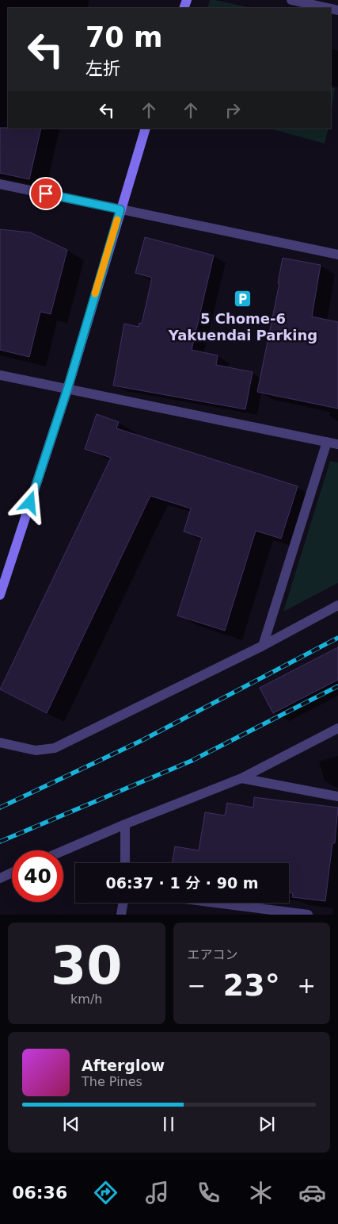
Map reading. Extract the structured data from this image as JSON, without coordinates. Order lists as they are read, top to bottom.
{
  "places": {
    "parking": ["5 Chome-6 Yakuendai Parking"]
  },
  "page": {
    "turn": ["70 m", "左折"],
    "limit": "40",
    "trip": "06:37 · 1 分 · 90 m",
    "tile": [
      ["30", "km/h"],
      "エアコン"
    ],
    "heat": ["−", "23°", "+"],
    "song": ["Afterglow", "The Pines"],
    "tabs": "06:36"
  }
}
